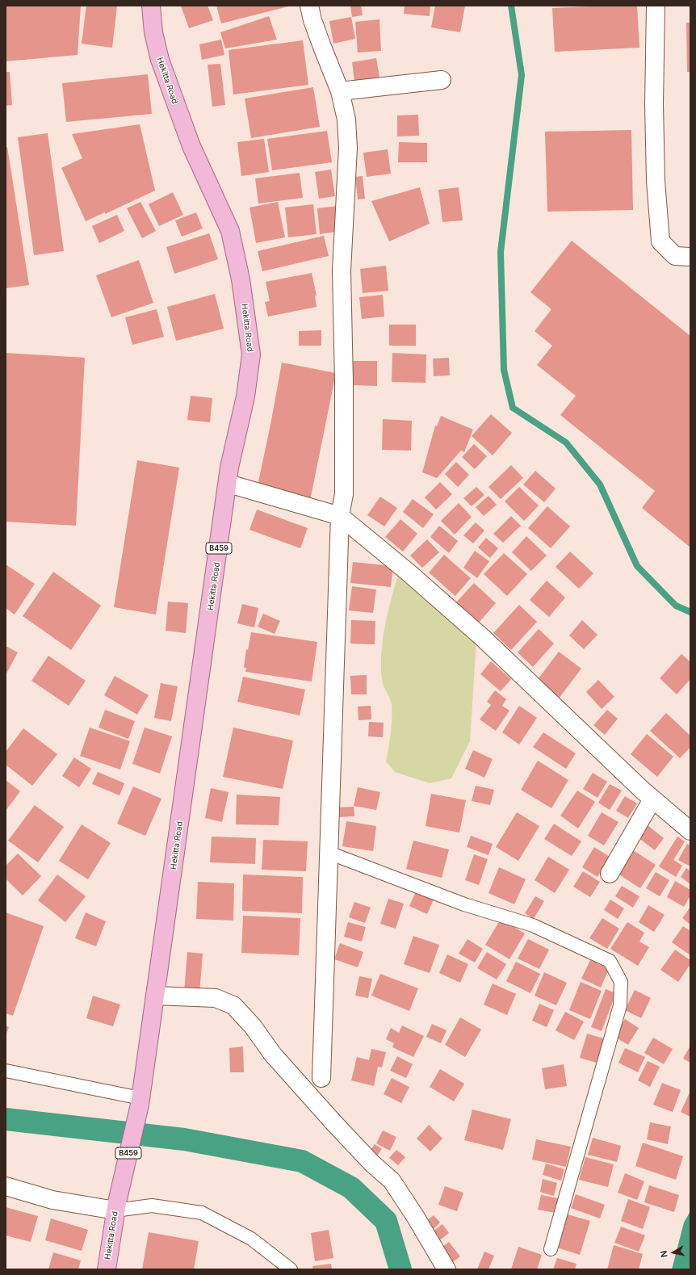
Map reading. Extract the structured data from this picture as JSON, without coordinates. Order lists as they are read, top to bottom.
{
  "streets": {
    "main road": ["Hekitta Road", "B459"]
  },
  "crossings": [
    ["Hekitta Road", "B459"]
  ],
  "north": "left"
}
